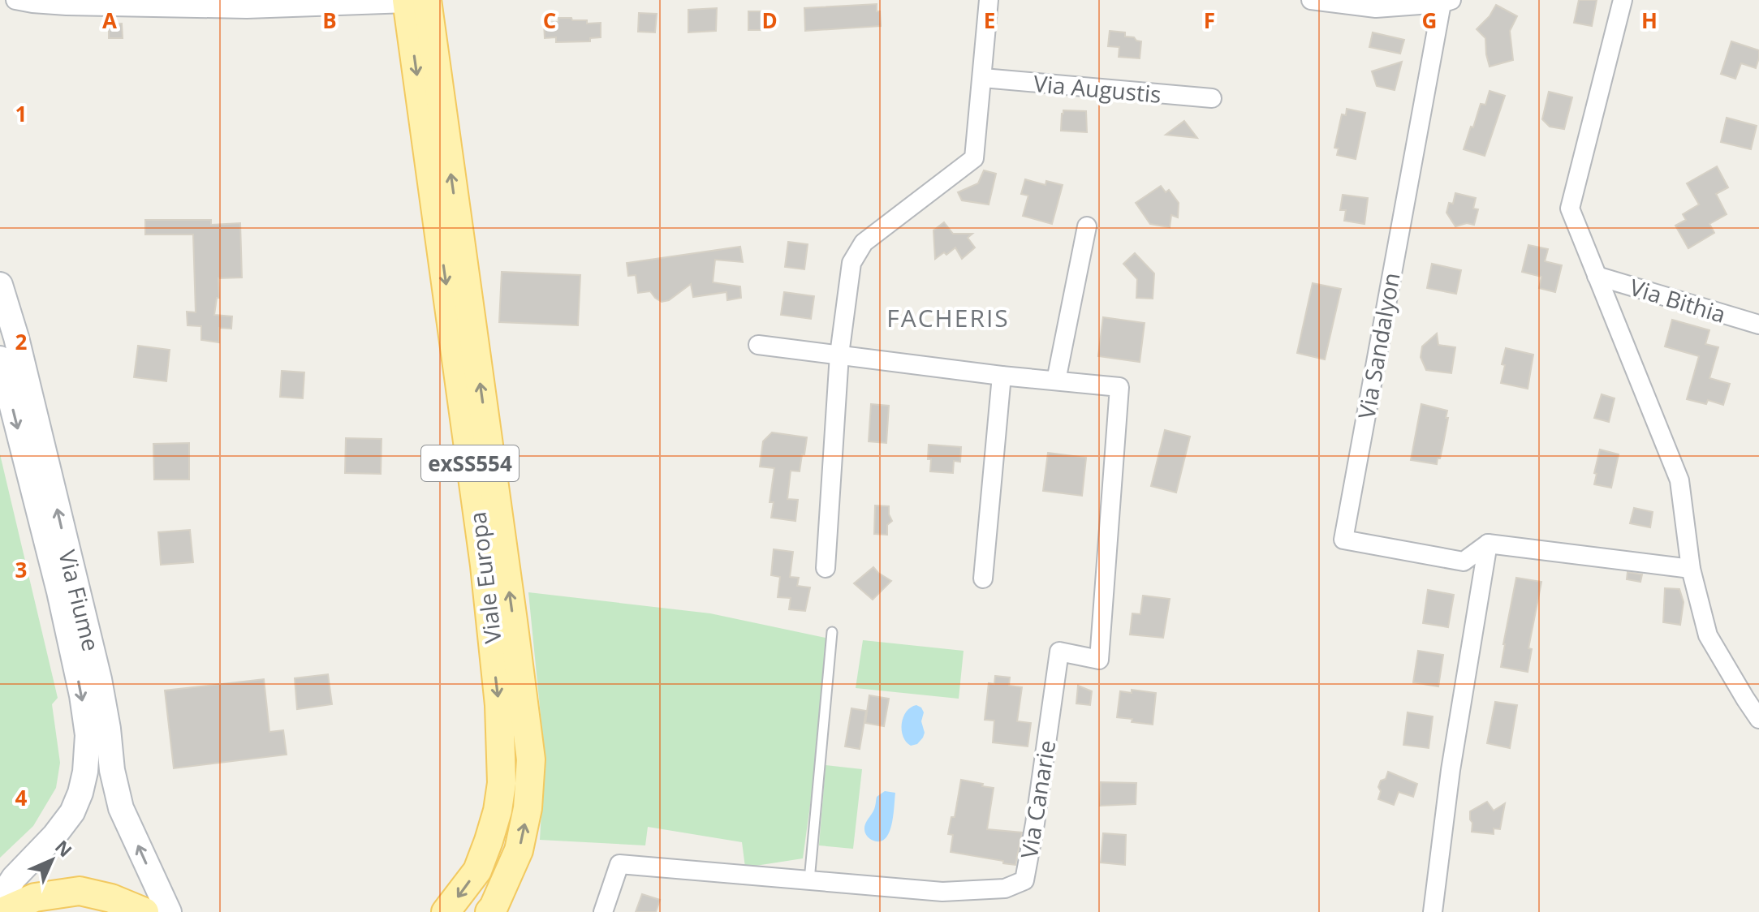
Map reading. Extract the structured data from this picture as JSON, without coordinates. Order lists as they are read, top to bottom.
{
  "streets": {
    "main road": ["exSS554", "Viale Europa", "Via Fiume"],
    "street": [
      "Via Augustis",
      "Via Bithia",
      "Via Sandalyon",
      "Via Canarie"
    ]
  },
  "districts": ["FACHERIS"],
  "north": "top right",
  "grid": {
    "columns": [
      "A",
      "B",
      "C",
      "D",
      "E",
      "F",
      "G",
      "H"
    ],
    "rows": [
      "1",
      "2",
      "3",
      "4"
    ]
  }
}
